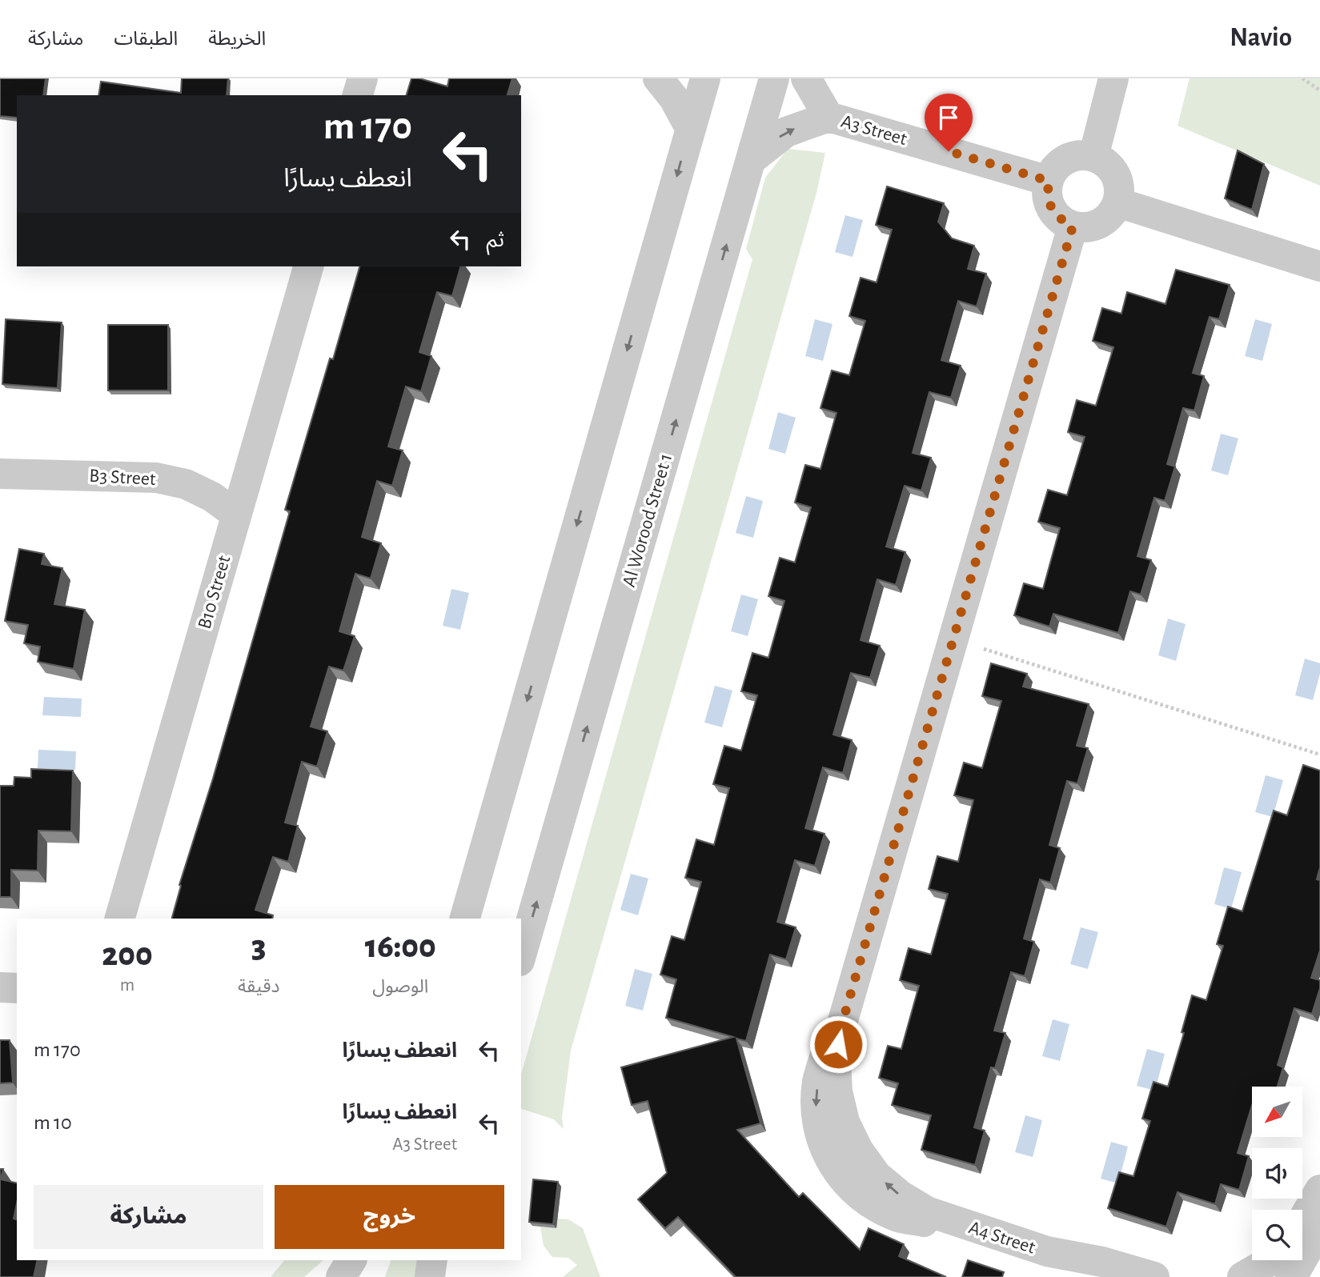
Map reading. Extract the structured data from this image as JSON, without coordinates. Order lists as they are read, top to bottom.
{
  "streets": {
    "street": [
      "A3 Street",
      "B3 Street",
      "Al Worood Street 1",
      "B10 Street",
      "A4 Street"
    ]
  },
  "crossings": [
    ["A3 Street", "Al Worood Street 1"],
    ["A3 Street", "A4 Street"],
    ["B3 Street", "B10 Street"]
  ],
  "north": "bottom left",
  "page": {
    "header": "Navio",
    "nav": ["الخريطة", "الطبقات", "مشاركة"],
    "turn": ["170 m", "انعطف يسارًا"],
    "then": "ثم",
    "eta": [
      "16:00",
      "الوصول",
      "3",
      "دقيقة",
      "200",
      "m"
    ],
    "list": [
      {
        "name": "انعطف يسارًا",
        "value": "170 m"
      },
      {
        "name": "انعطف يسارًا",
        "note": "A3 Street",
        "value": "10 m"
      }
    ],
    "buttons": ["خروج", "مشاركة"]
  }
}
